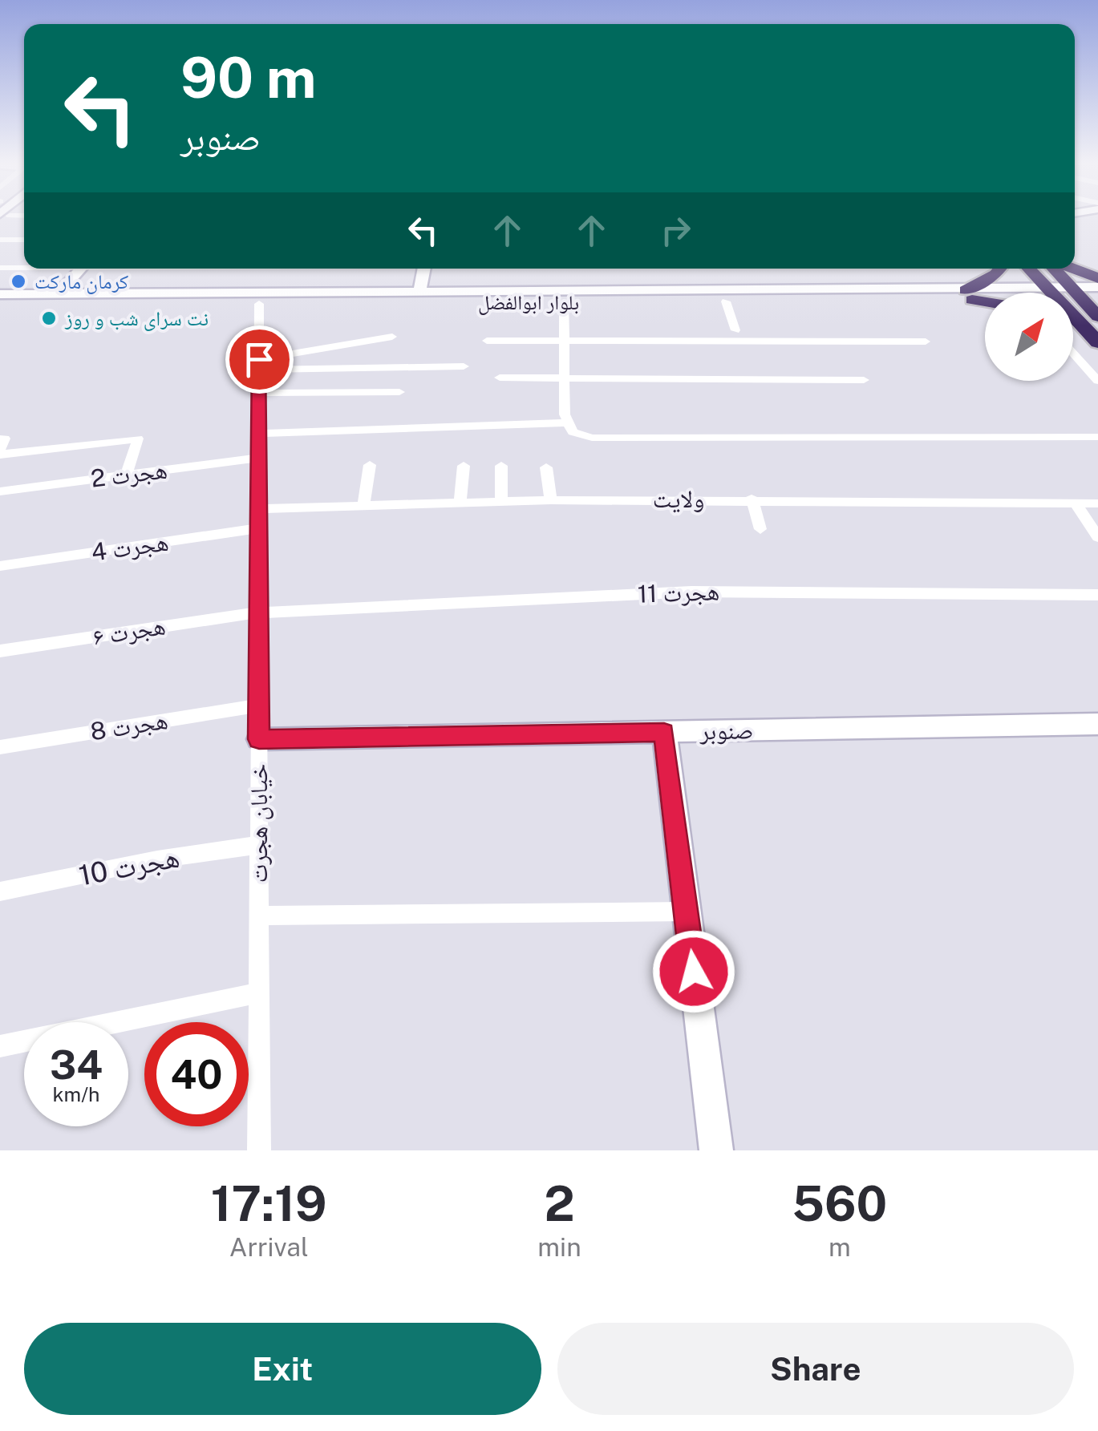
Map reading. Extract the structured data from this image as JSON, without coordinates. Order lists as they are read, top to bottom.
{
  "streets": {
    "main road": ["بلوار ابوالفضل", "صنوبر"],
    "street": [
      "هجرت 2",
      "ولایت",
      "هجرت 4",
      "هجرت 11",
      "هجرت ۶",
      "هجرت 8",
      "خیابان هجرت",
      "هجرت 10"
    ]
  },
  "crossings": [
    ["بلوار ابوالفضل", "خیابان هجرت"],
    ["هجرت 2", "خیابان هجرت"],
    ["ولایت", "خیابان هجرت"],
    ["هجرت 4", "خیابان هجرت"],
    ["هجرت 11", "هجرت ۶"],
    ["هجرت 11", "خیابان هجرت"],
    ["هجرت ۶", "خیابان هجرت"],
    ["هجرت 8", "خیابان هجرت"],
    ["صنوبر", "خیابان هجرت"],
    ["خیابان هجرت", "هجرت 10"]
  ],
  "places": ["کرمان مارکت", "نت سرای شب و روز"],
  "north": "top right",
  "page": {
    "turn": ["90 m", "صنوبر"],
    "speed": "34 km/h",
    "limit": "40",
    "eta": [
      "17:19",
      "Arrival",
      "2",
      "min",
      "560",
      "m"
    ],
    "buttons": ["Exit", "Share"]
  }
}
